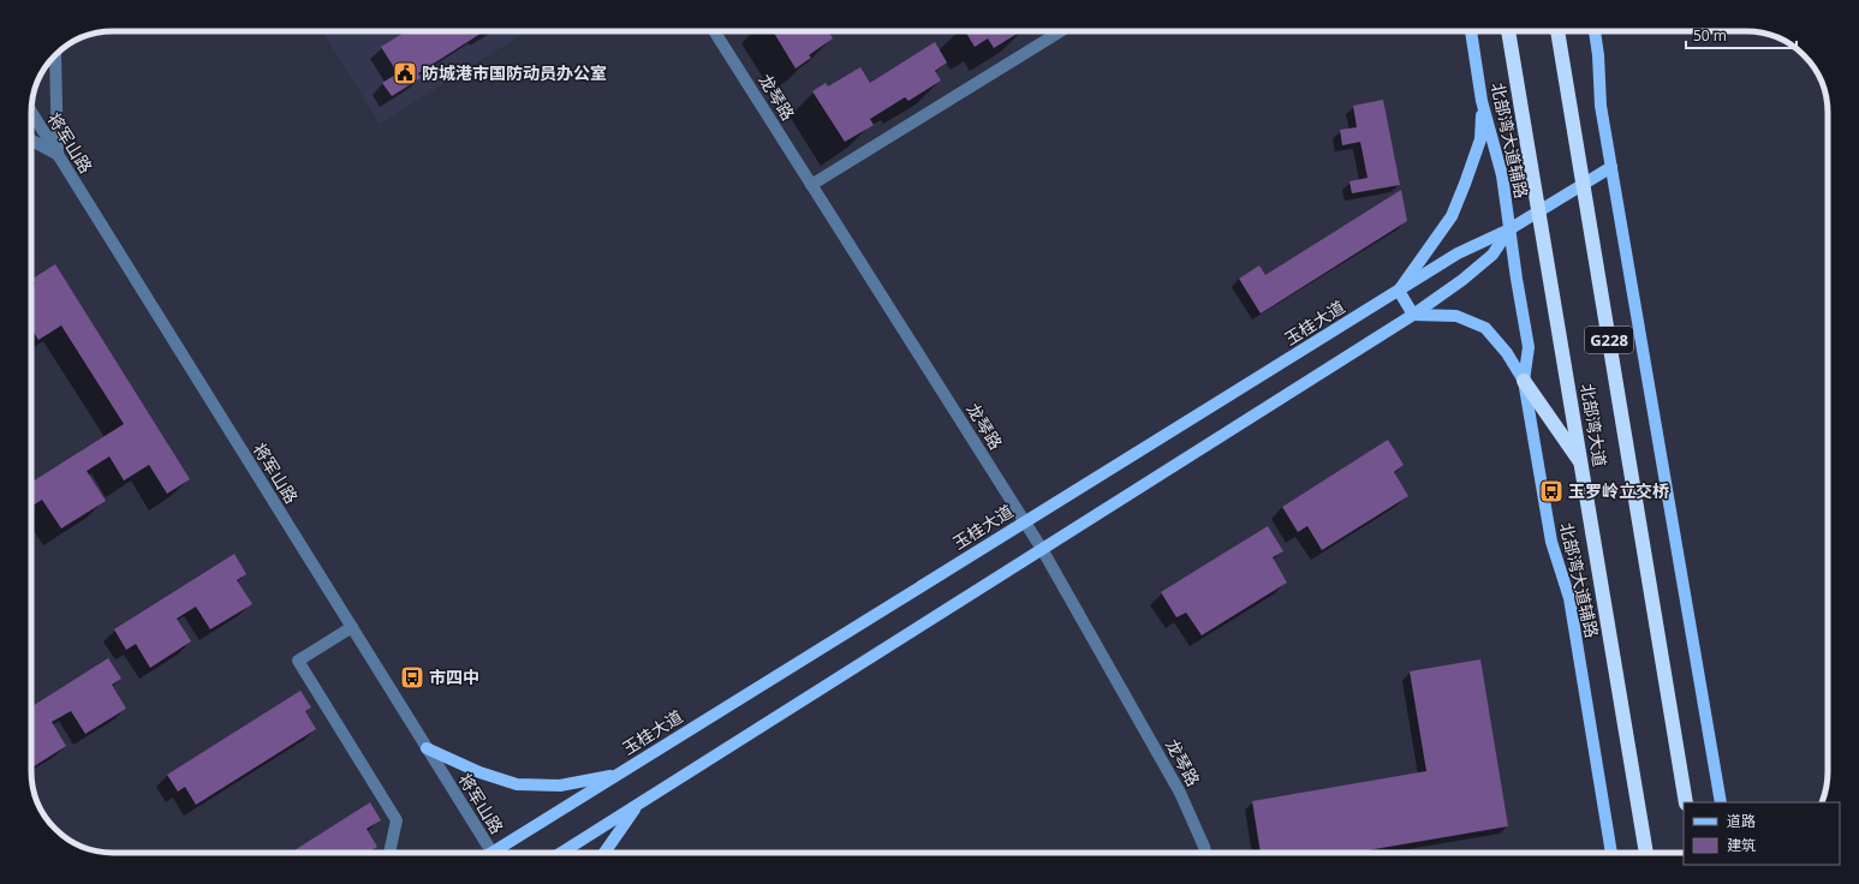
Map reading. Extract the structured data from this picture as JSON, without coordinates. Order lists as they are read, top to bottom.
{
  "streets": {
    "highway": ["G228", "北部湾大道"],
    "main road": ["北部湾大道辅路", "玉桂大道"],
    "street": ["龙琴路", "将军山路"]
  },
  "crossings": [
    ["龙琴路", "玉桂大道"],
    ["北部湾大道辅路", "玉桂大道"],
    ["玉桂大道", "北部湾大道"]
  ],
  "places": {
    "public building": ["防城港市国防动员办公室"],
    "bus stop": ["玉罗岭立交桥", "市四中"]
  },
  "legend": ["道路", "建筑"],
  "scale_bar": "50 m"
}
